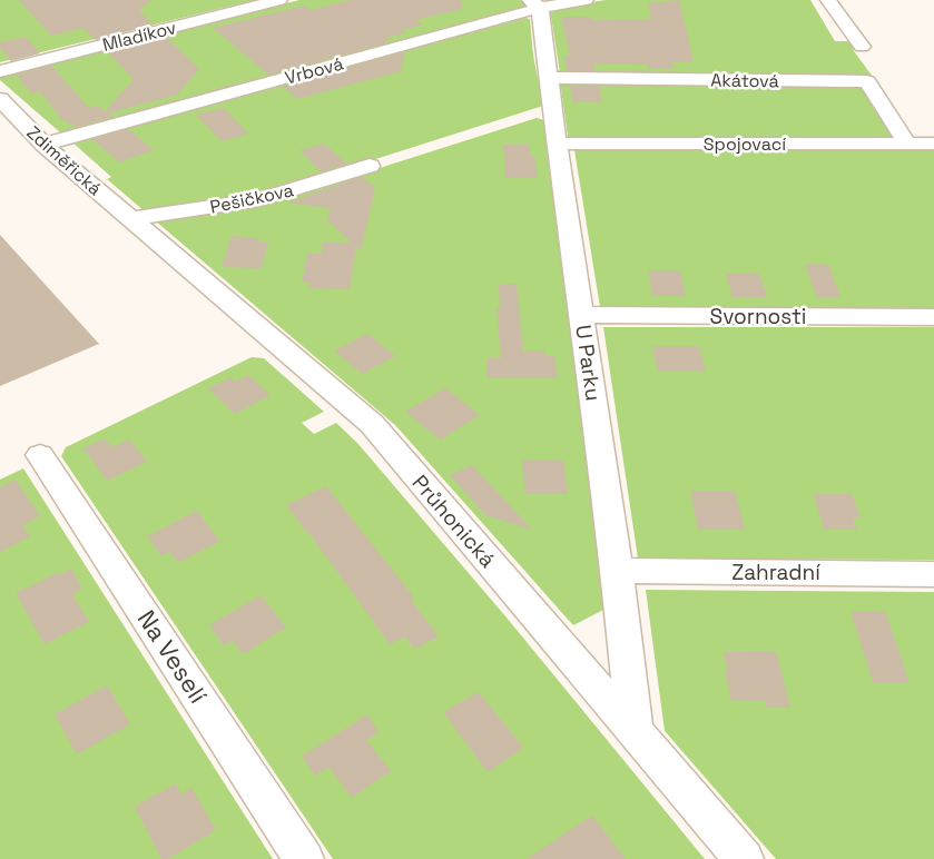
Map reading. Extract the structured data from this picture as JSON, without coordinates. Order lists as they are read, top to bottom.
{
  "streets": {
    "street": [
      "Mladíkov",
      "Vrbová",
      "Akátová",
      "Spojovací",
      "Zdiměřická",
      "Pešičkova",
      "Svornosti",
      "U Parku",
      "Průhonická",
      "Zahradní",
      "Na Veselí"
    ]
  },
  "crossings": [
    ["Vrbová", "Zdiměřická"],
    ["Vrbová", "U Parku"],
    ["Akátová", "Spojovací"],
    ["Akátová", "U Parku"],
    ["Spojovací", "U Parku"],
    ["Zdiměřická", "Pešičkova"],
    ["Zdiměřická", "Průhonická"],
    ["Pešičkova", "Průhonická"],
    ["Svornosti", "U Parku"],
    ["U Parku", "Průhonická"],
    ["U Parku", "Zahradní"]
  ]
}
